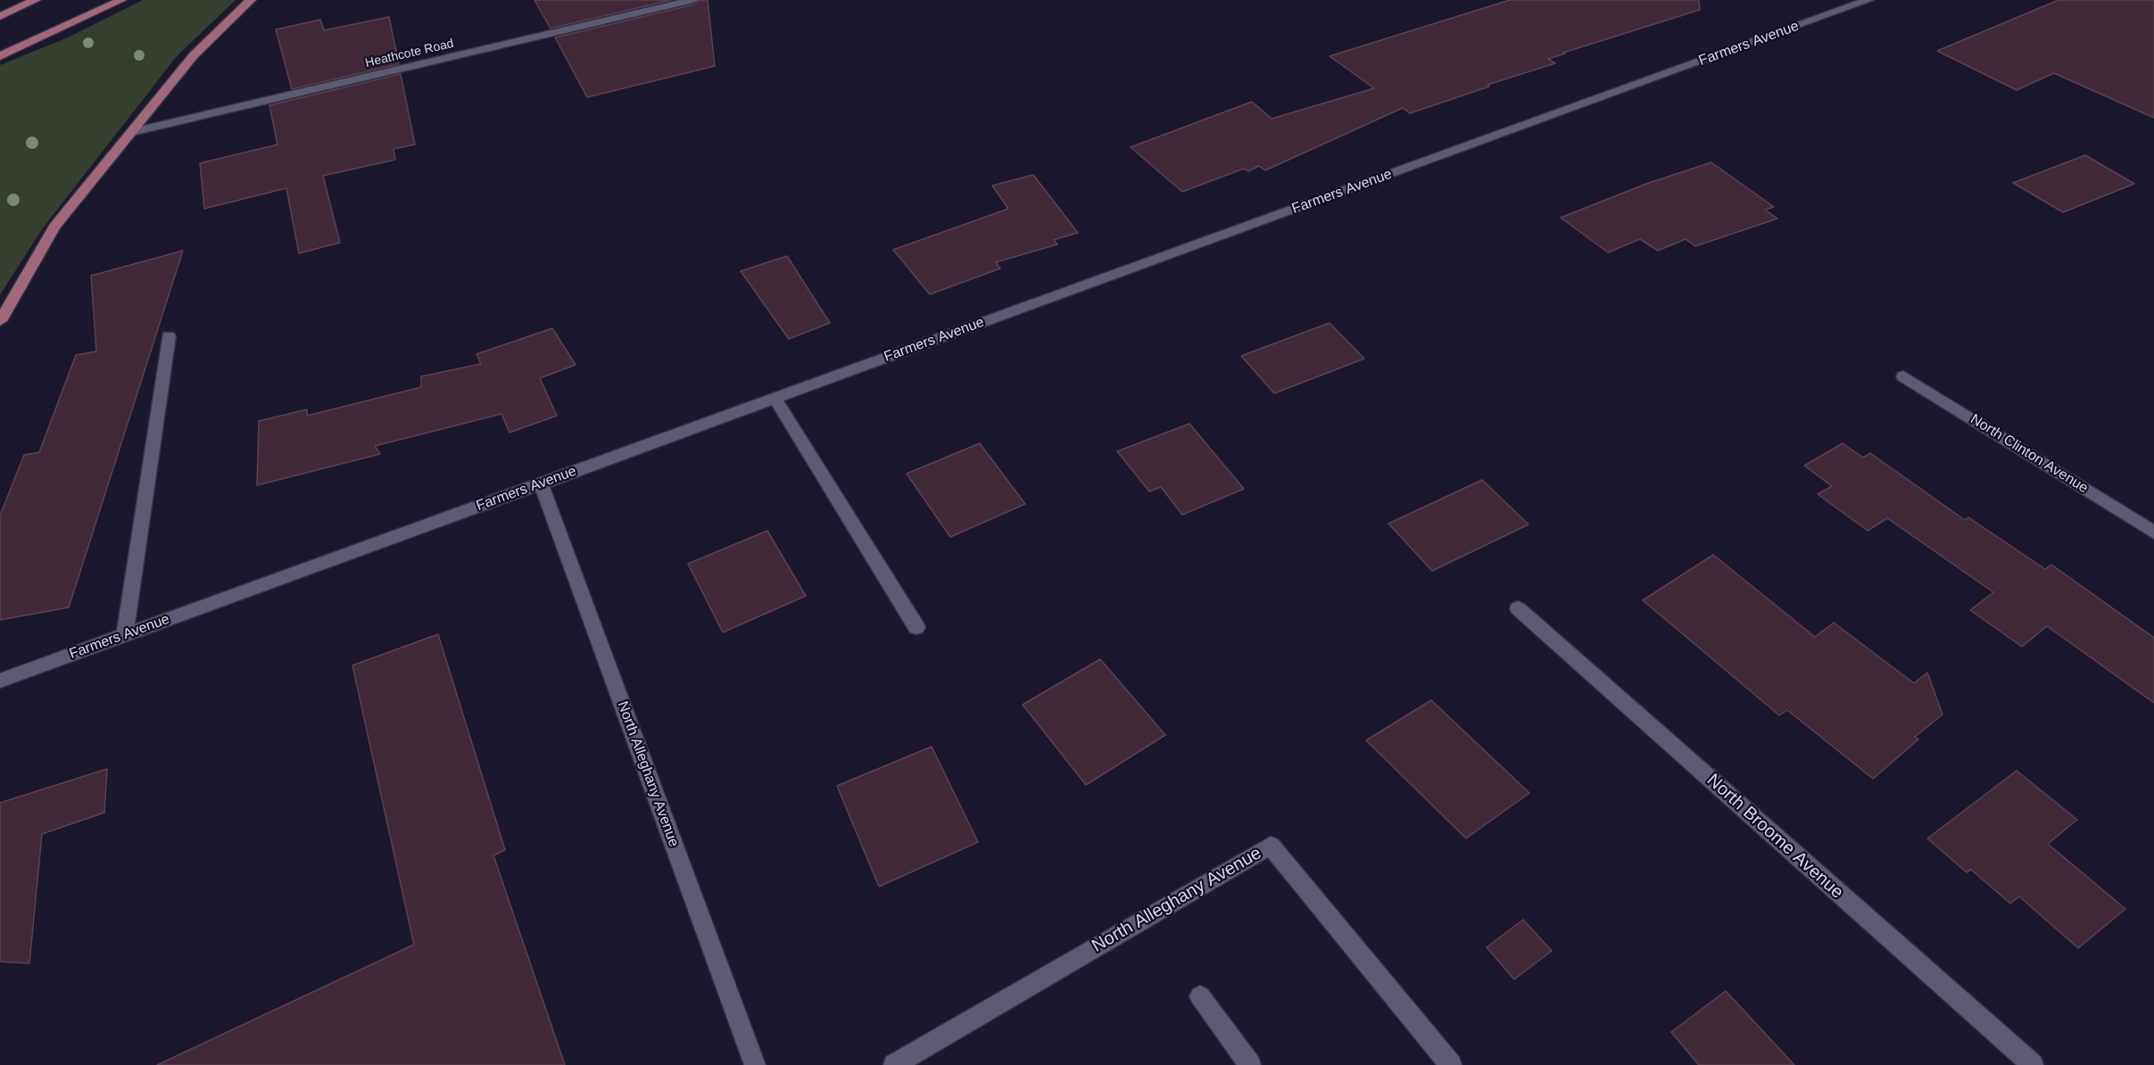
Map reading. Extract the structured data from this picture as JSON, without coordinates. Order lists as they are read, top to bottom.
{
  "streets": {
    "street": [
      "Farmers Avenue",
      "Heathcote Road",
      "North Clinton Avenue",
      "North Alleghany Avenue",
      "North Broome Avenue"
    ]
  },
  "crossings": [
    ["Farmers Avenue", "North Alleghany Avenue"]
  ]
}
